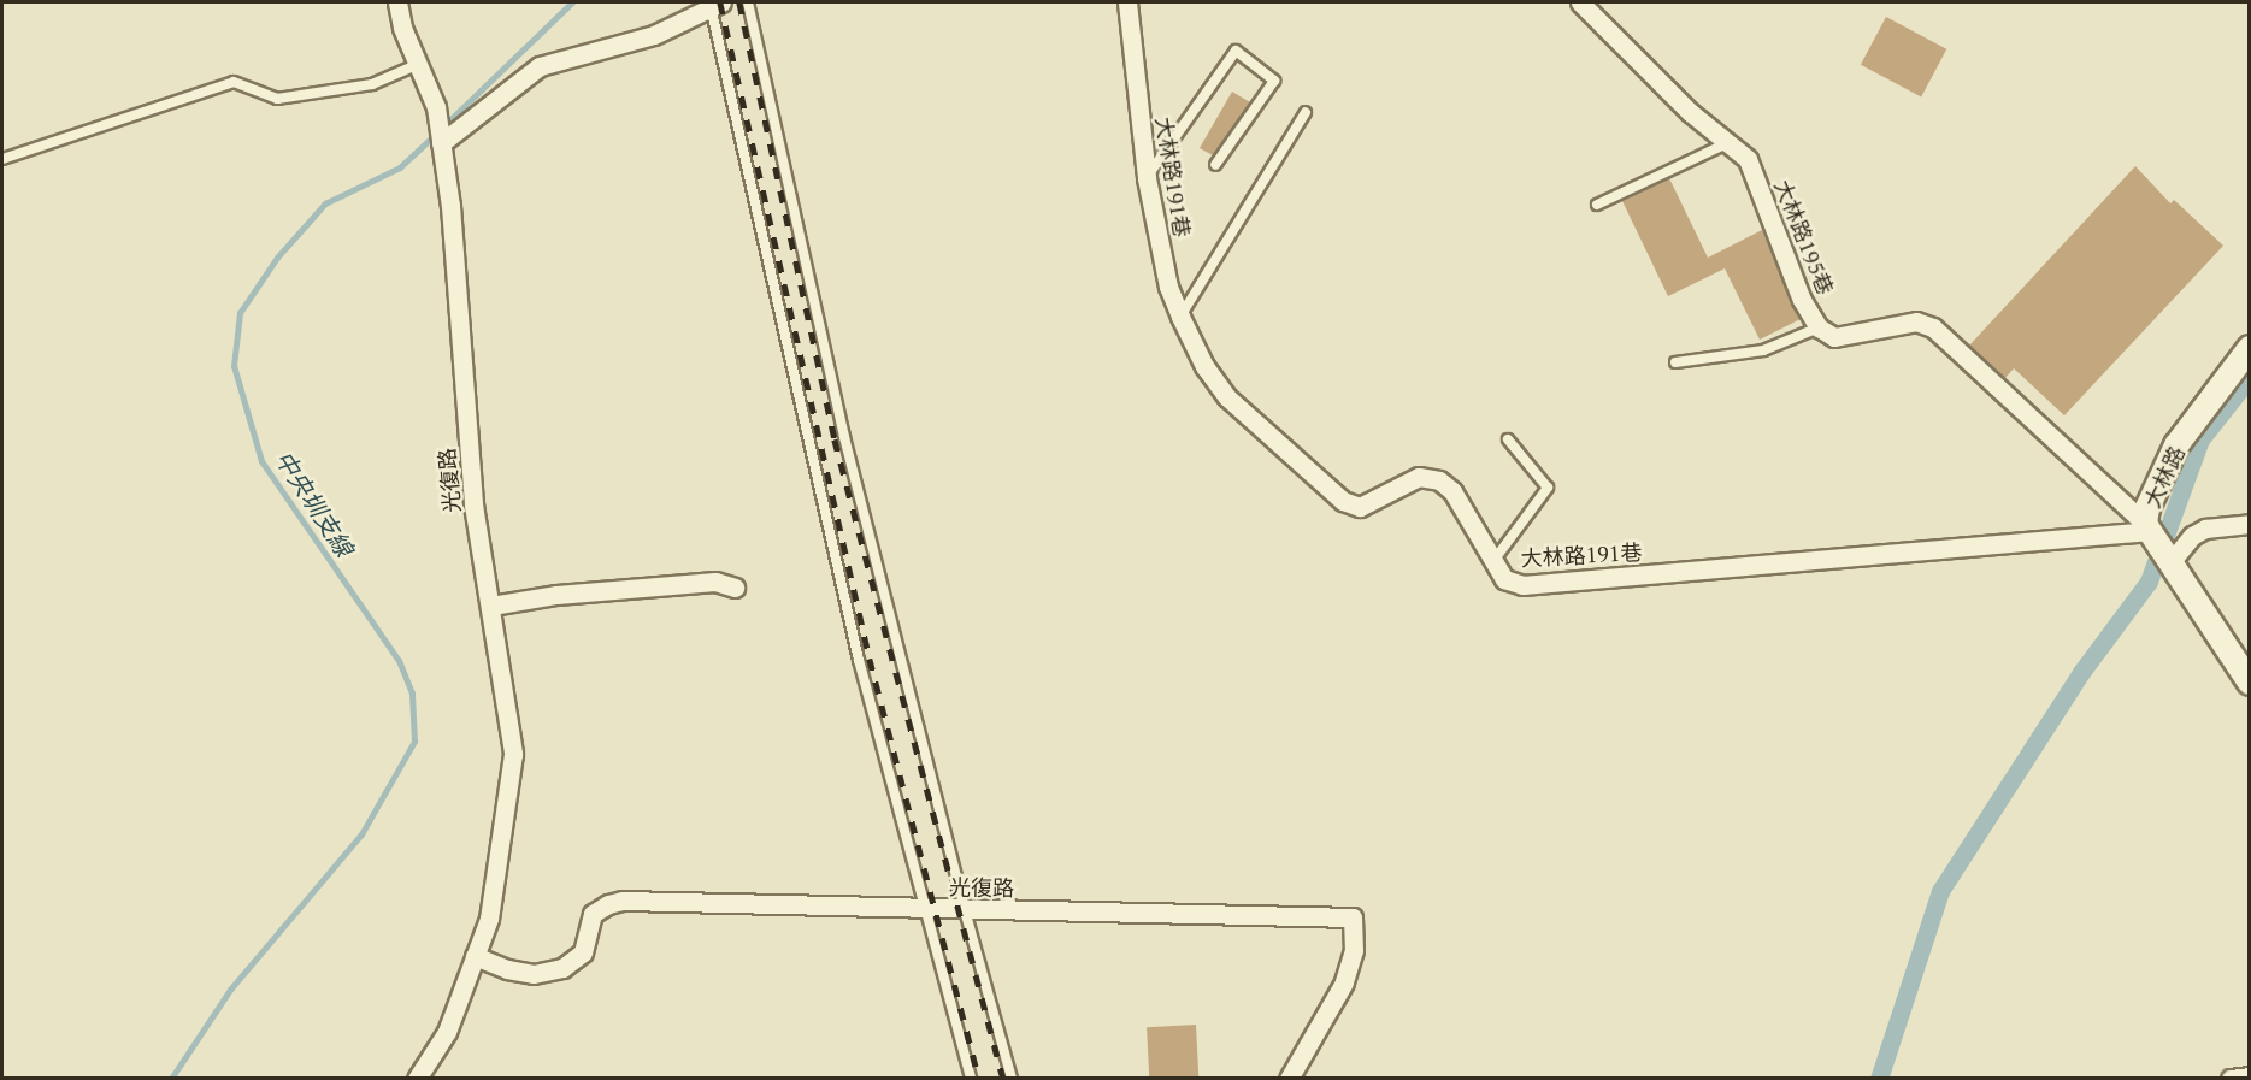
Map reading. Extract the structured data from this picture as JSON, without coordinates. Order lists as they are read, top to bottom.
{
  "streets": {
    "street": [
      "大林路191巷",
      "大林路195巷",
      "大林路",
      "光復路"
    ]
  },
  "crossings": [
    ["大林路191巷", "大林路195巷"],
    ["大林路191巷", "大林路"],
    ["大林路195巷", "大林路"]
  ],
  "water": ["中央圳支線"]
}
